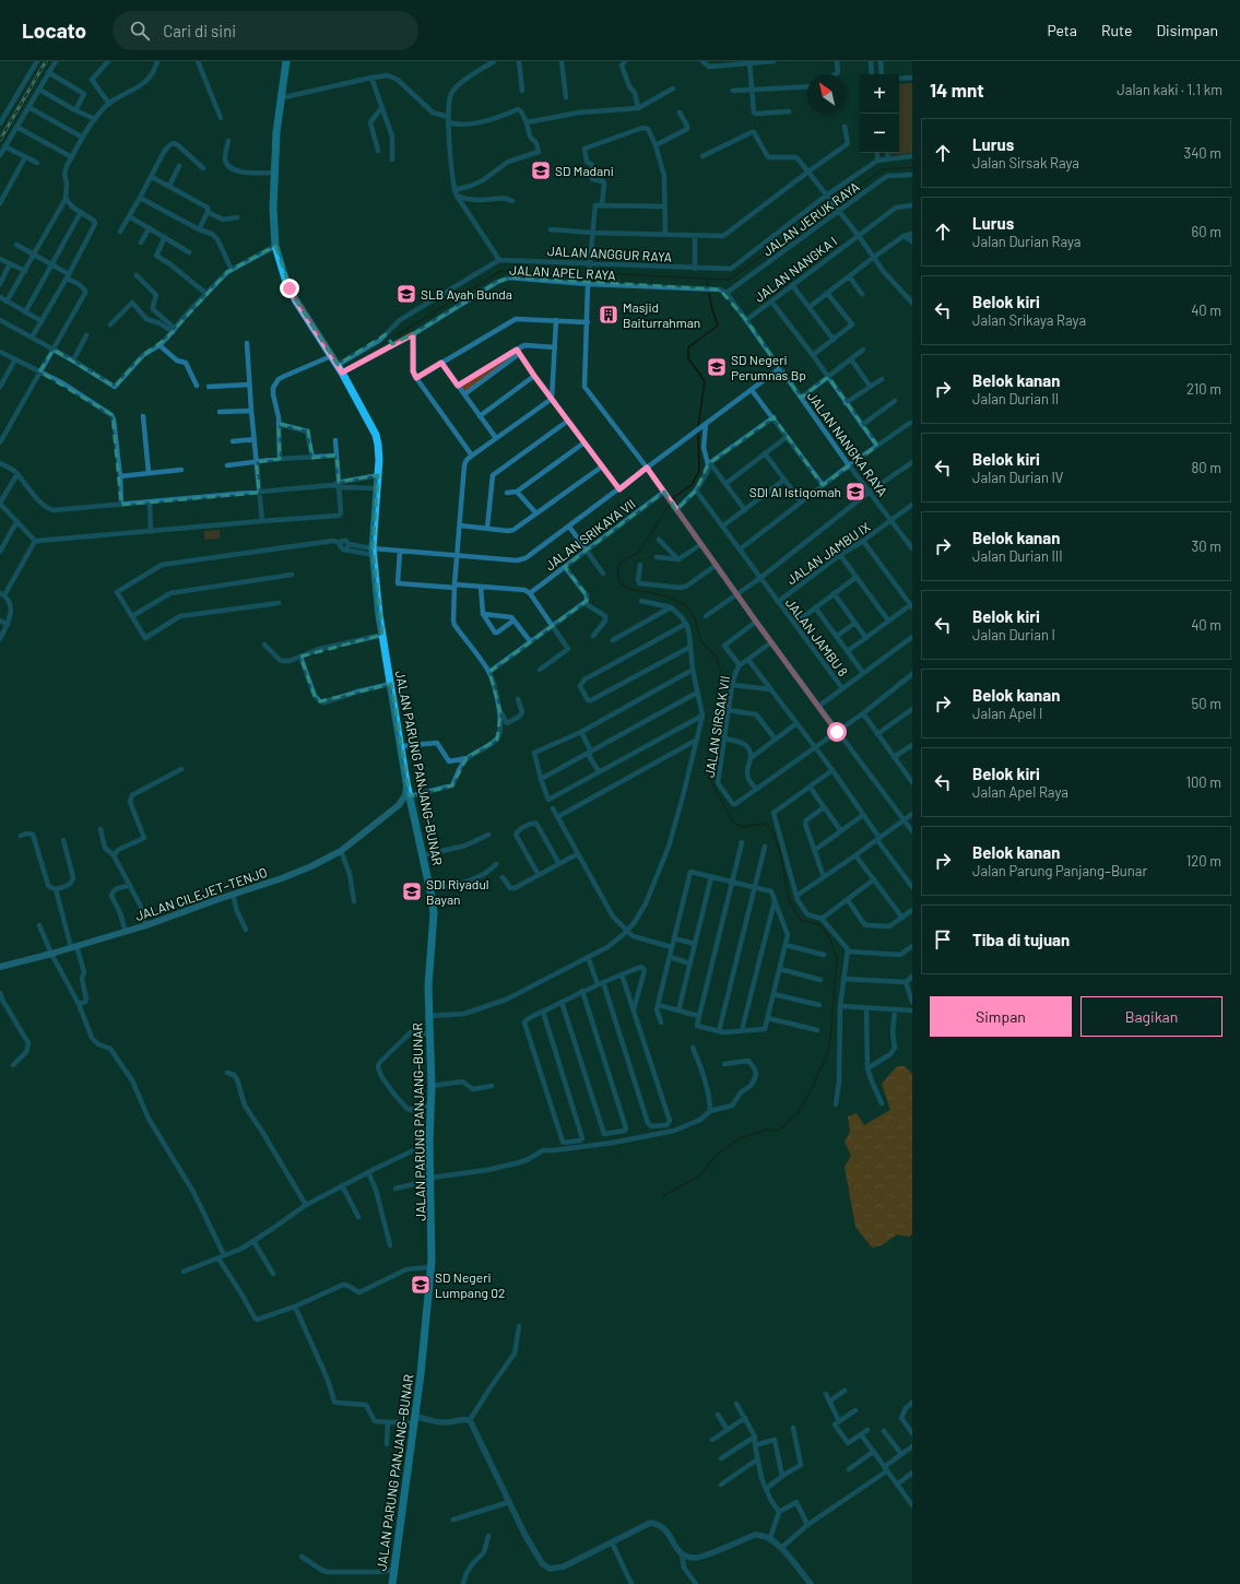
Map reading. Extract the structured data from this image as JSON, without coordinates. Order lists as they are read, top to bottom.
{
  "streets": {
    "main road": ["JALAN PARUNG PANJANG–BUNAR", "JALAN CILEJET–TENJO"],
    "street": [
      "JALAN JERUK RAYA",
      "JALAN ANGGUR RAYA",
      "JALAN NANGKA I",
      "JALAN APEL RAYA",
      "JALAN NANGKA RAYA",
      "JALAN SRIKAYA VII",
      "JALAN JAMBU IX",
      "JALAN JAMBU 8",
      "JALAN SIRSAK VII"
    ]
  },
  "crossings": [
    ["JALAN JERUK RAYA", "JALAN APEL RAYA"],
    ["JALAN JERUK RAYA", "JALAN NANGKA RAYA"],
    ["JALAN NANGKA I", "JALAN NANGKA RAYA"],
    ["JALAN APEL RAYA", "JALAN NANGKA RAYA"],
    ["JALAN APEL RAYA", "JALAN PARUNG PANJANG–BUNAR"],
    ["JALAN NANGKA RAYA", "JALAN JAMBU IX"],
    ["JALAN JAMBU IX", "JALAN JAMBU 8"],
    ["JALAN PARUNG PANJANG–BUNAR", "JALAN CILEJET–TENJO"]
  ],
  "places": {
    "school or university": [
      "SD Madani",
      "SLB Ayah Bunda",
      "SD Negeri Perumnas Bp",
      "SDI Al Istiqomah",
      "SDI Riyadul Bayan",
      "SD Negeri Lumpang 02"
    ],
    "building": ["Masjid Baiturrahman"]
  },
  "north": "top left",
  "page": {
    "header": "Locato",
    "search": "Cari di sini",
    "nav": ["Peta", "Rute", "Disimpan"],
    "heading": ["14 mnt", "Jalan kaki · 1.1 km"],
    "map_buttons": ["+", "−"],
    "list": [
      ["Lurus", "Jalan Sirsak Raya", "340 m"],
      ["Lurus", "Jalan Durian Raya", "60 m"],
      ["Belok kiri", "Jalan Srikaya Raya", "40 m"],
      ["Belok kanan", "Jalan Durian II", "210 m"],
      ["Belok kiri", "Jalan Durian IV", "80 m"],
      ["Belok kanan", "Jalan Durian III", "30 m"],
      ["Belok kiri", "Jalan Durian I", "40 m"],
      ["Belok kanan", "Jalan Apel I", "50 m"],
      ["Belok kiri", "Jalan Apel Raya", "100 m"],
      ["Belok kanan", "Jalan Parung Panjang–Bunar", "120 m"],
      "Tiba di tujuan"
    ],
    "buttons": ["Simpan", "Bagikan"]
  }
}
